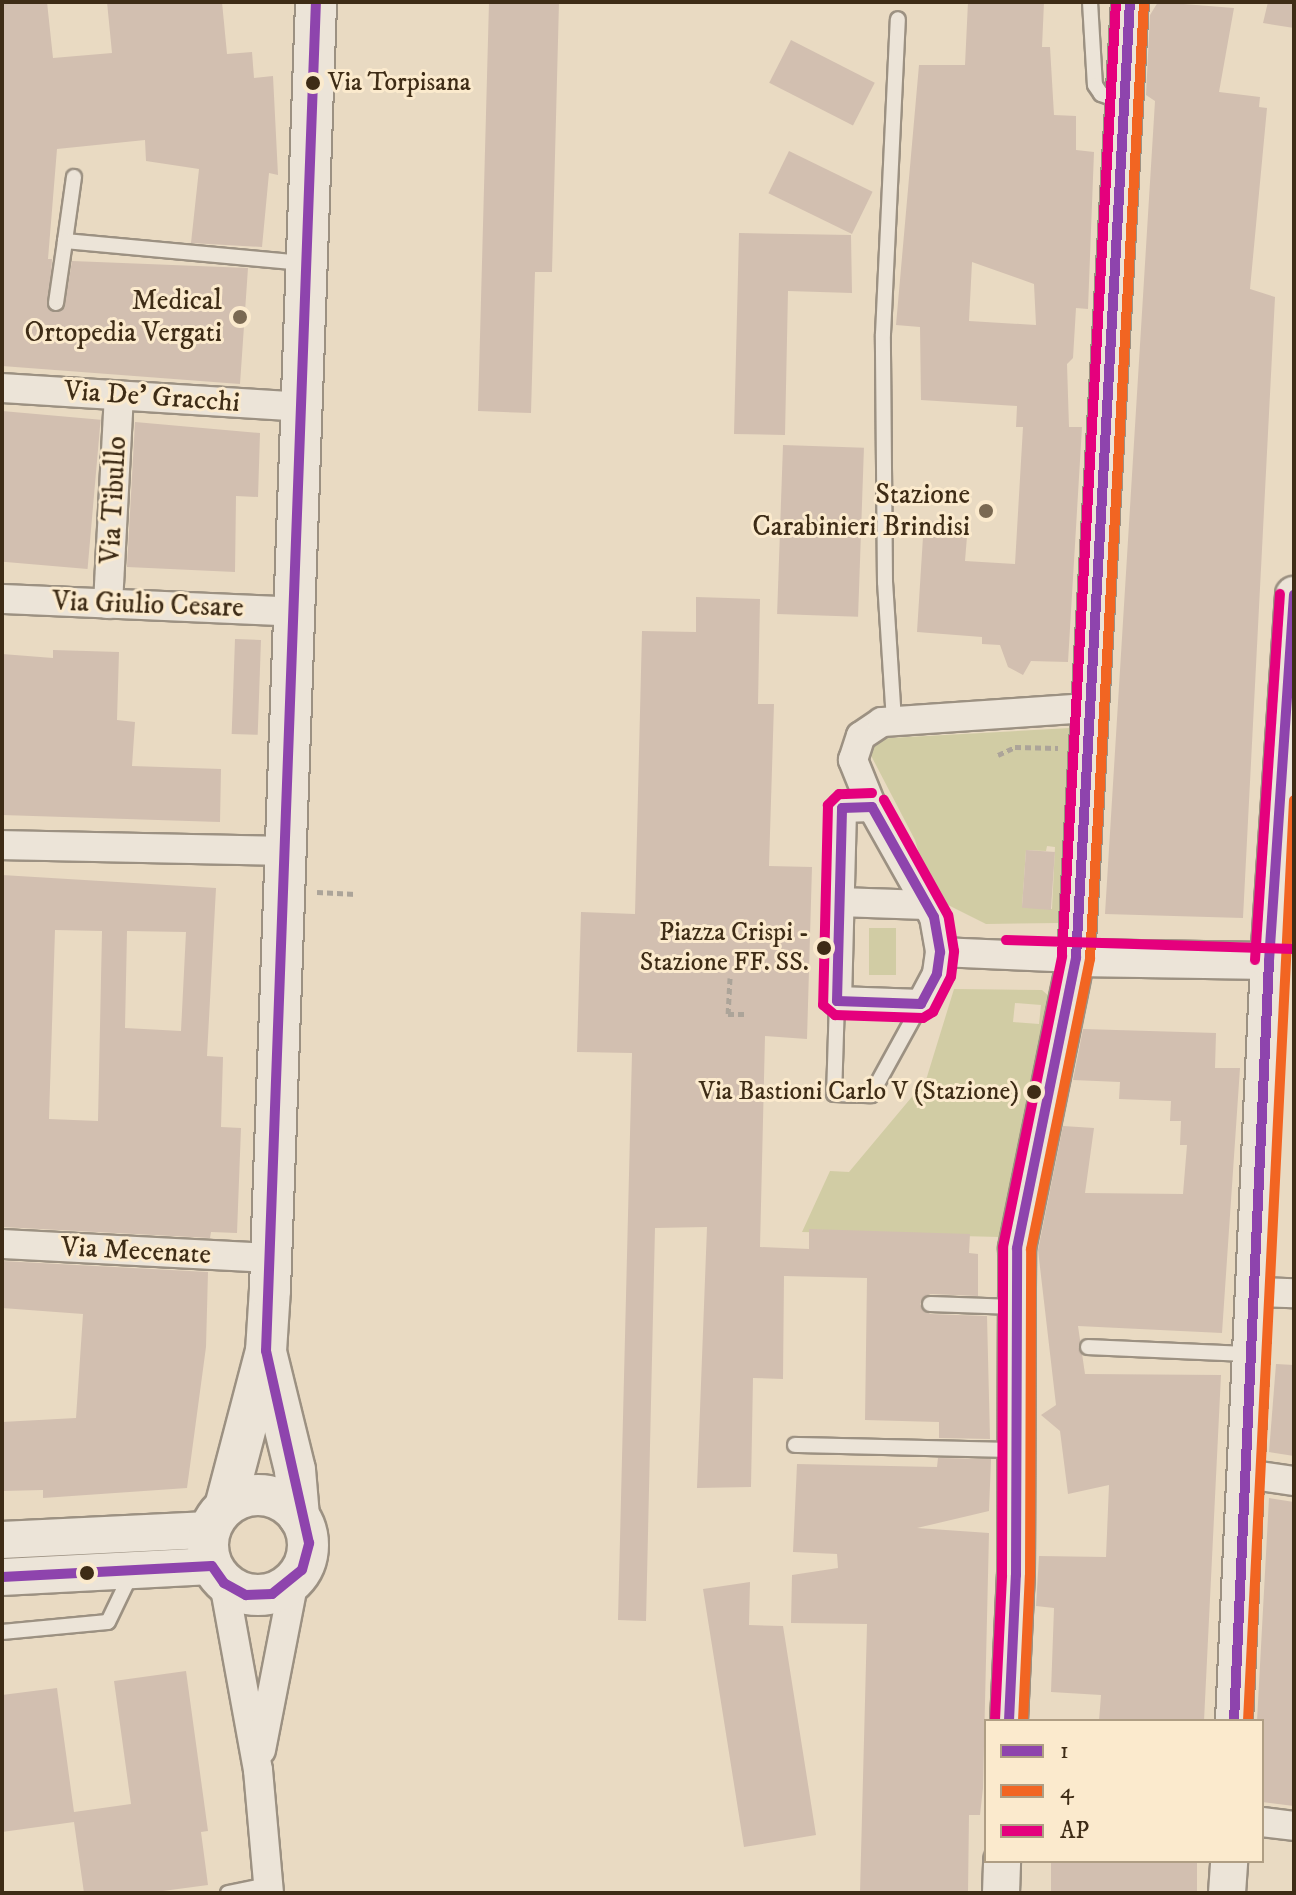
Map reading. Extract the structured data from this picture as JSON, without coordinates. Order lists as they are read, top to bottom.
{
  "streets": {
    "street": [
      "Via De' Gracchi",
      "Via Tibullo",
      "Via Giulio Cesare",
      "Via Mecenate"
    ]
  },
  "crossings": [
    ["Via De' Gracchi", "Via Tibullo"],
    ["Via Tibullo", "Via Giulio Cesare"]
  ],
  "places": [
    "Via Torpisana",
    "Medical Ortopedia Vergati",
    "Stazione Carabinieri Brindisi",
    "Piazza Crispi - Stazione FF. SS.",
    "Via Bastioni Carlo V (Stazione)"
  ],
  "lines": ["transit line 1", "transit line AP", "transit line 4"],
  "legend": ["1", "4", "AP"]
}
